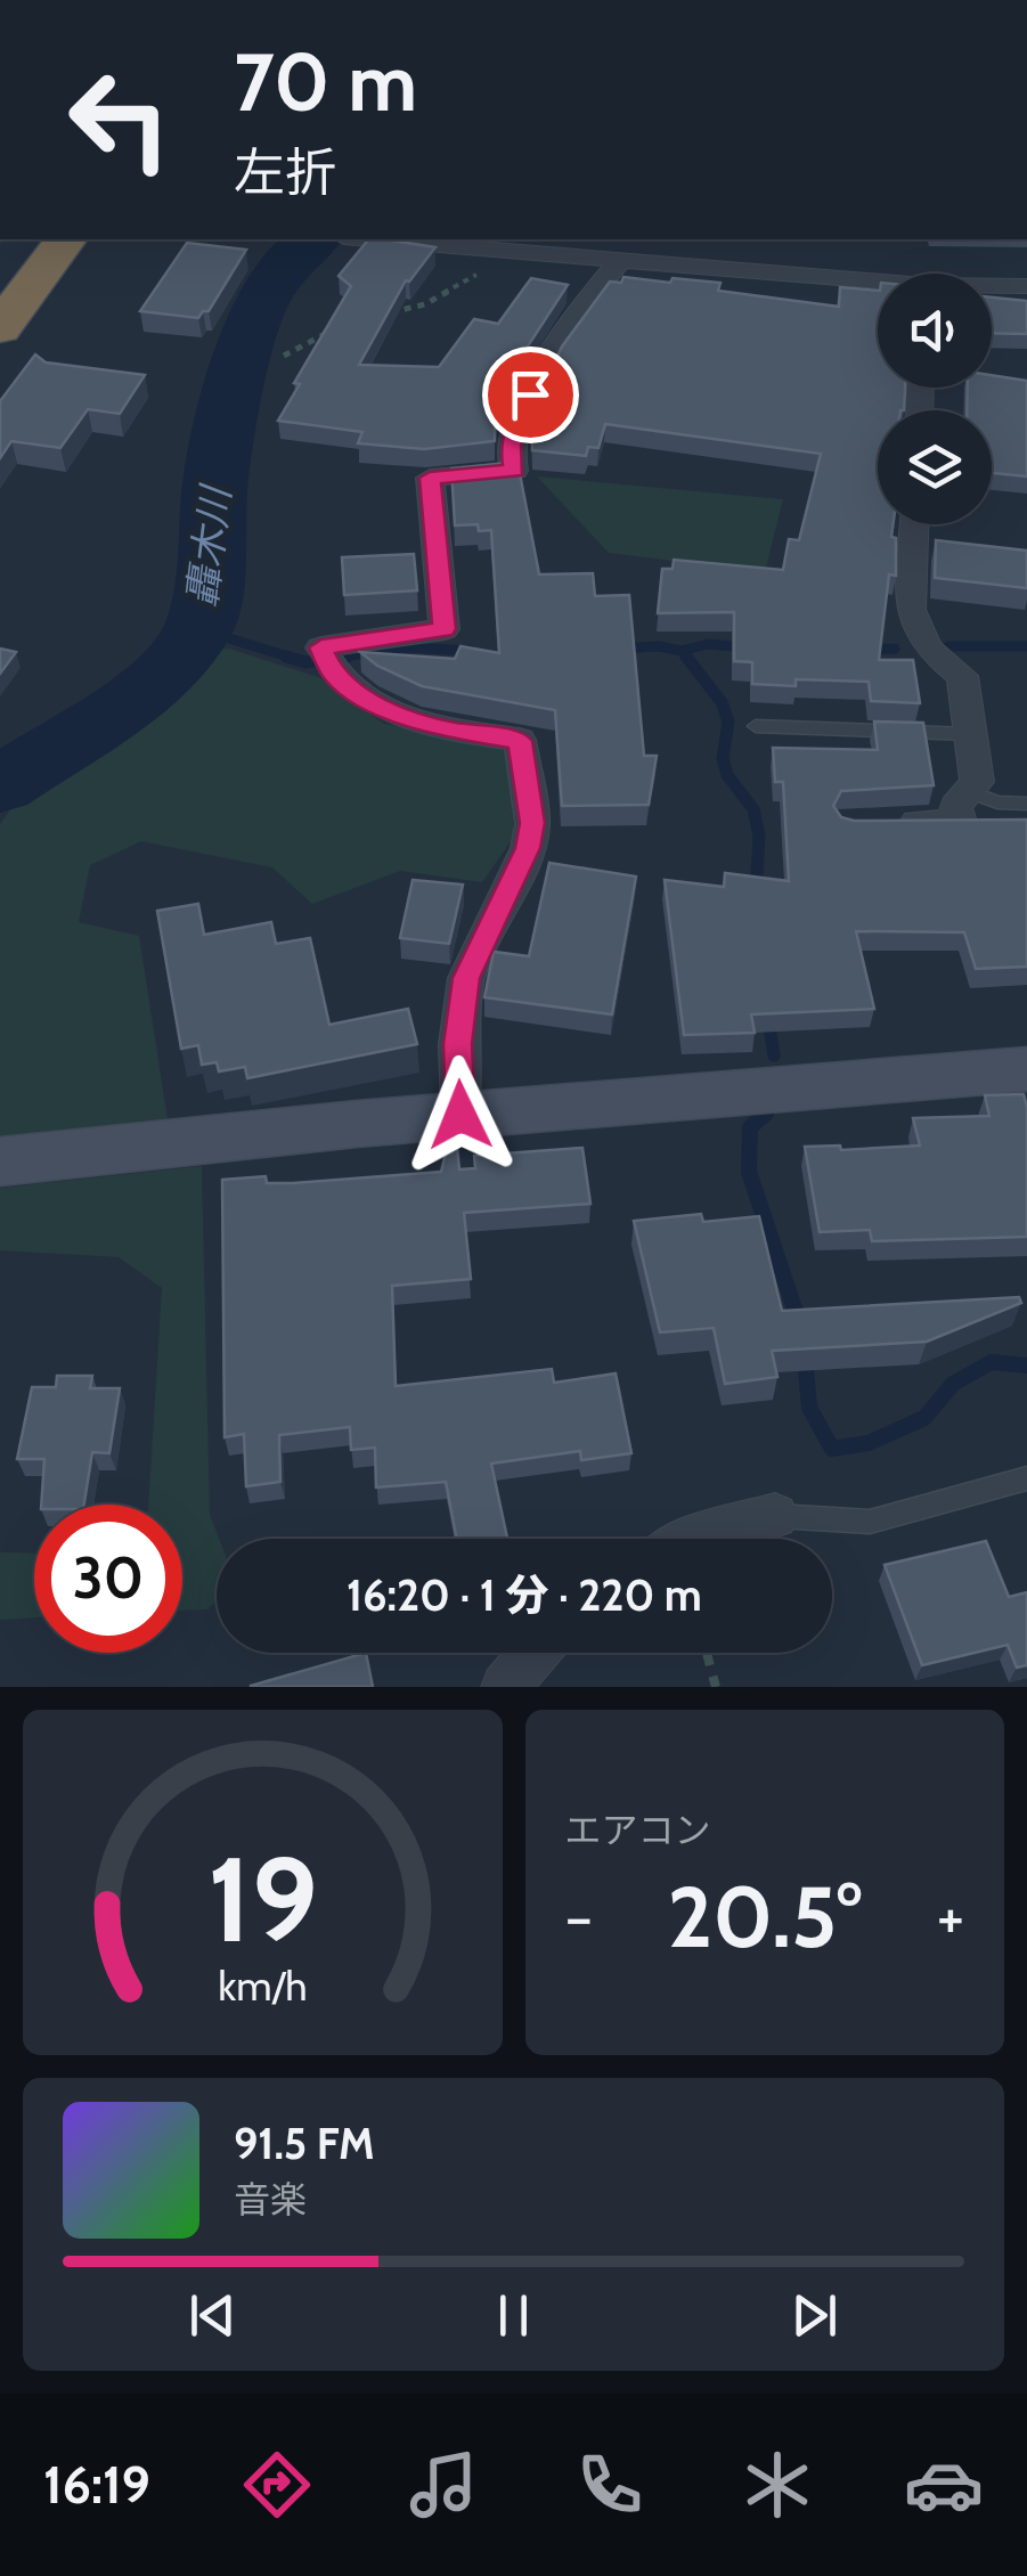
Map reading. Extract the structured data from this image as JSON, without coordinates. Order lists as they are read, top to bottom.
{
  "water": ["轟木川"],
  "page": {
    "turn": ["70 m", "左折"],
    "limit": "30",
    "trip": "16:20 · 1 分 · 220 m",
    "tile": "エアコン",
    "heat": ["−", "20.5°", "+"],
    "song": ["91.5 FM", "音楽"],
    "tabs": "16:19",
    "gauge": ["19", "km/h"]
  }
}
